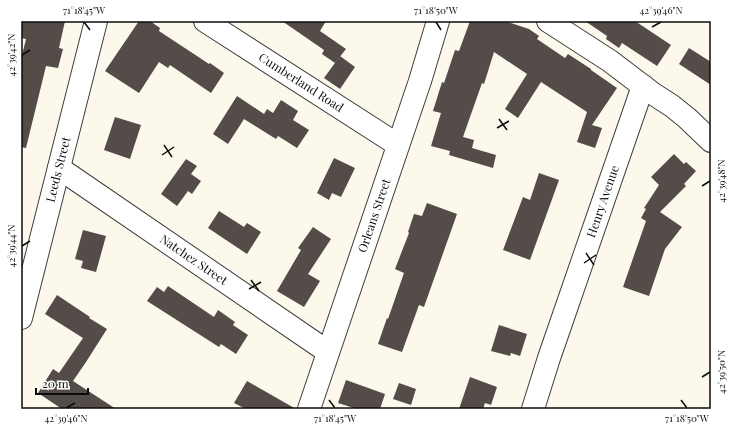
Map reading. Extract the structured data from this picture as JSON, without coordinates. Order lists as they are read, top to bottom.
{
  "streets": {
    "street": [
      "Cumberland Road",
      "Leeds Street",
      "Henry Avenue",
      "Orleans Street",
      "Natchez Street"
    ]
  },
  "crossings": [
    ["Cumberland Road", "Orleans Street"],
    ["Leeds Street", "Natchez Street"],
    ["Orleans Street", "Natchez Street"]
  ],
  "scale_bar": "20 m",
  "coordinates": [
    "71°18'45\"W",
    "71°18'50\"W",
    "42°39'46\"N",
    "42°39'42\"N",
    "42°39'48\"N",
    "42°39'44\"N",
    "42°39'50\"N"
  ]
}
